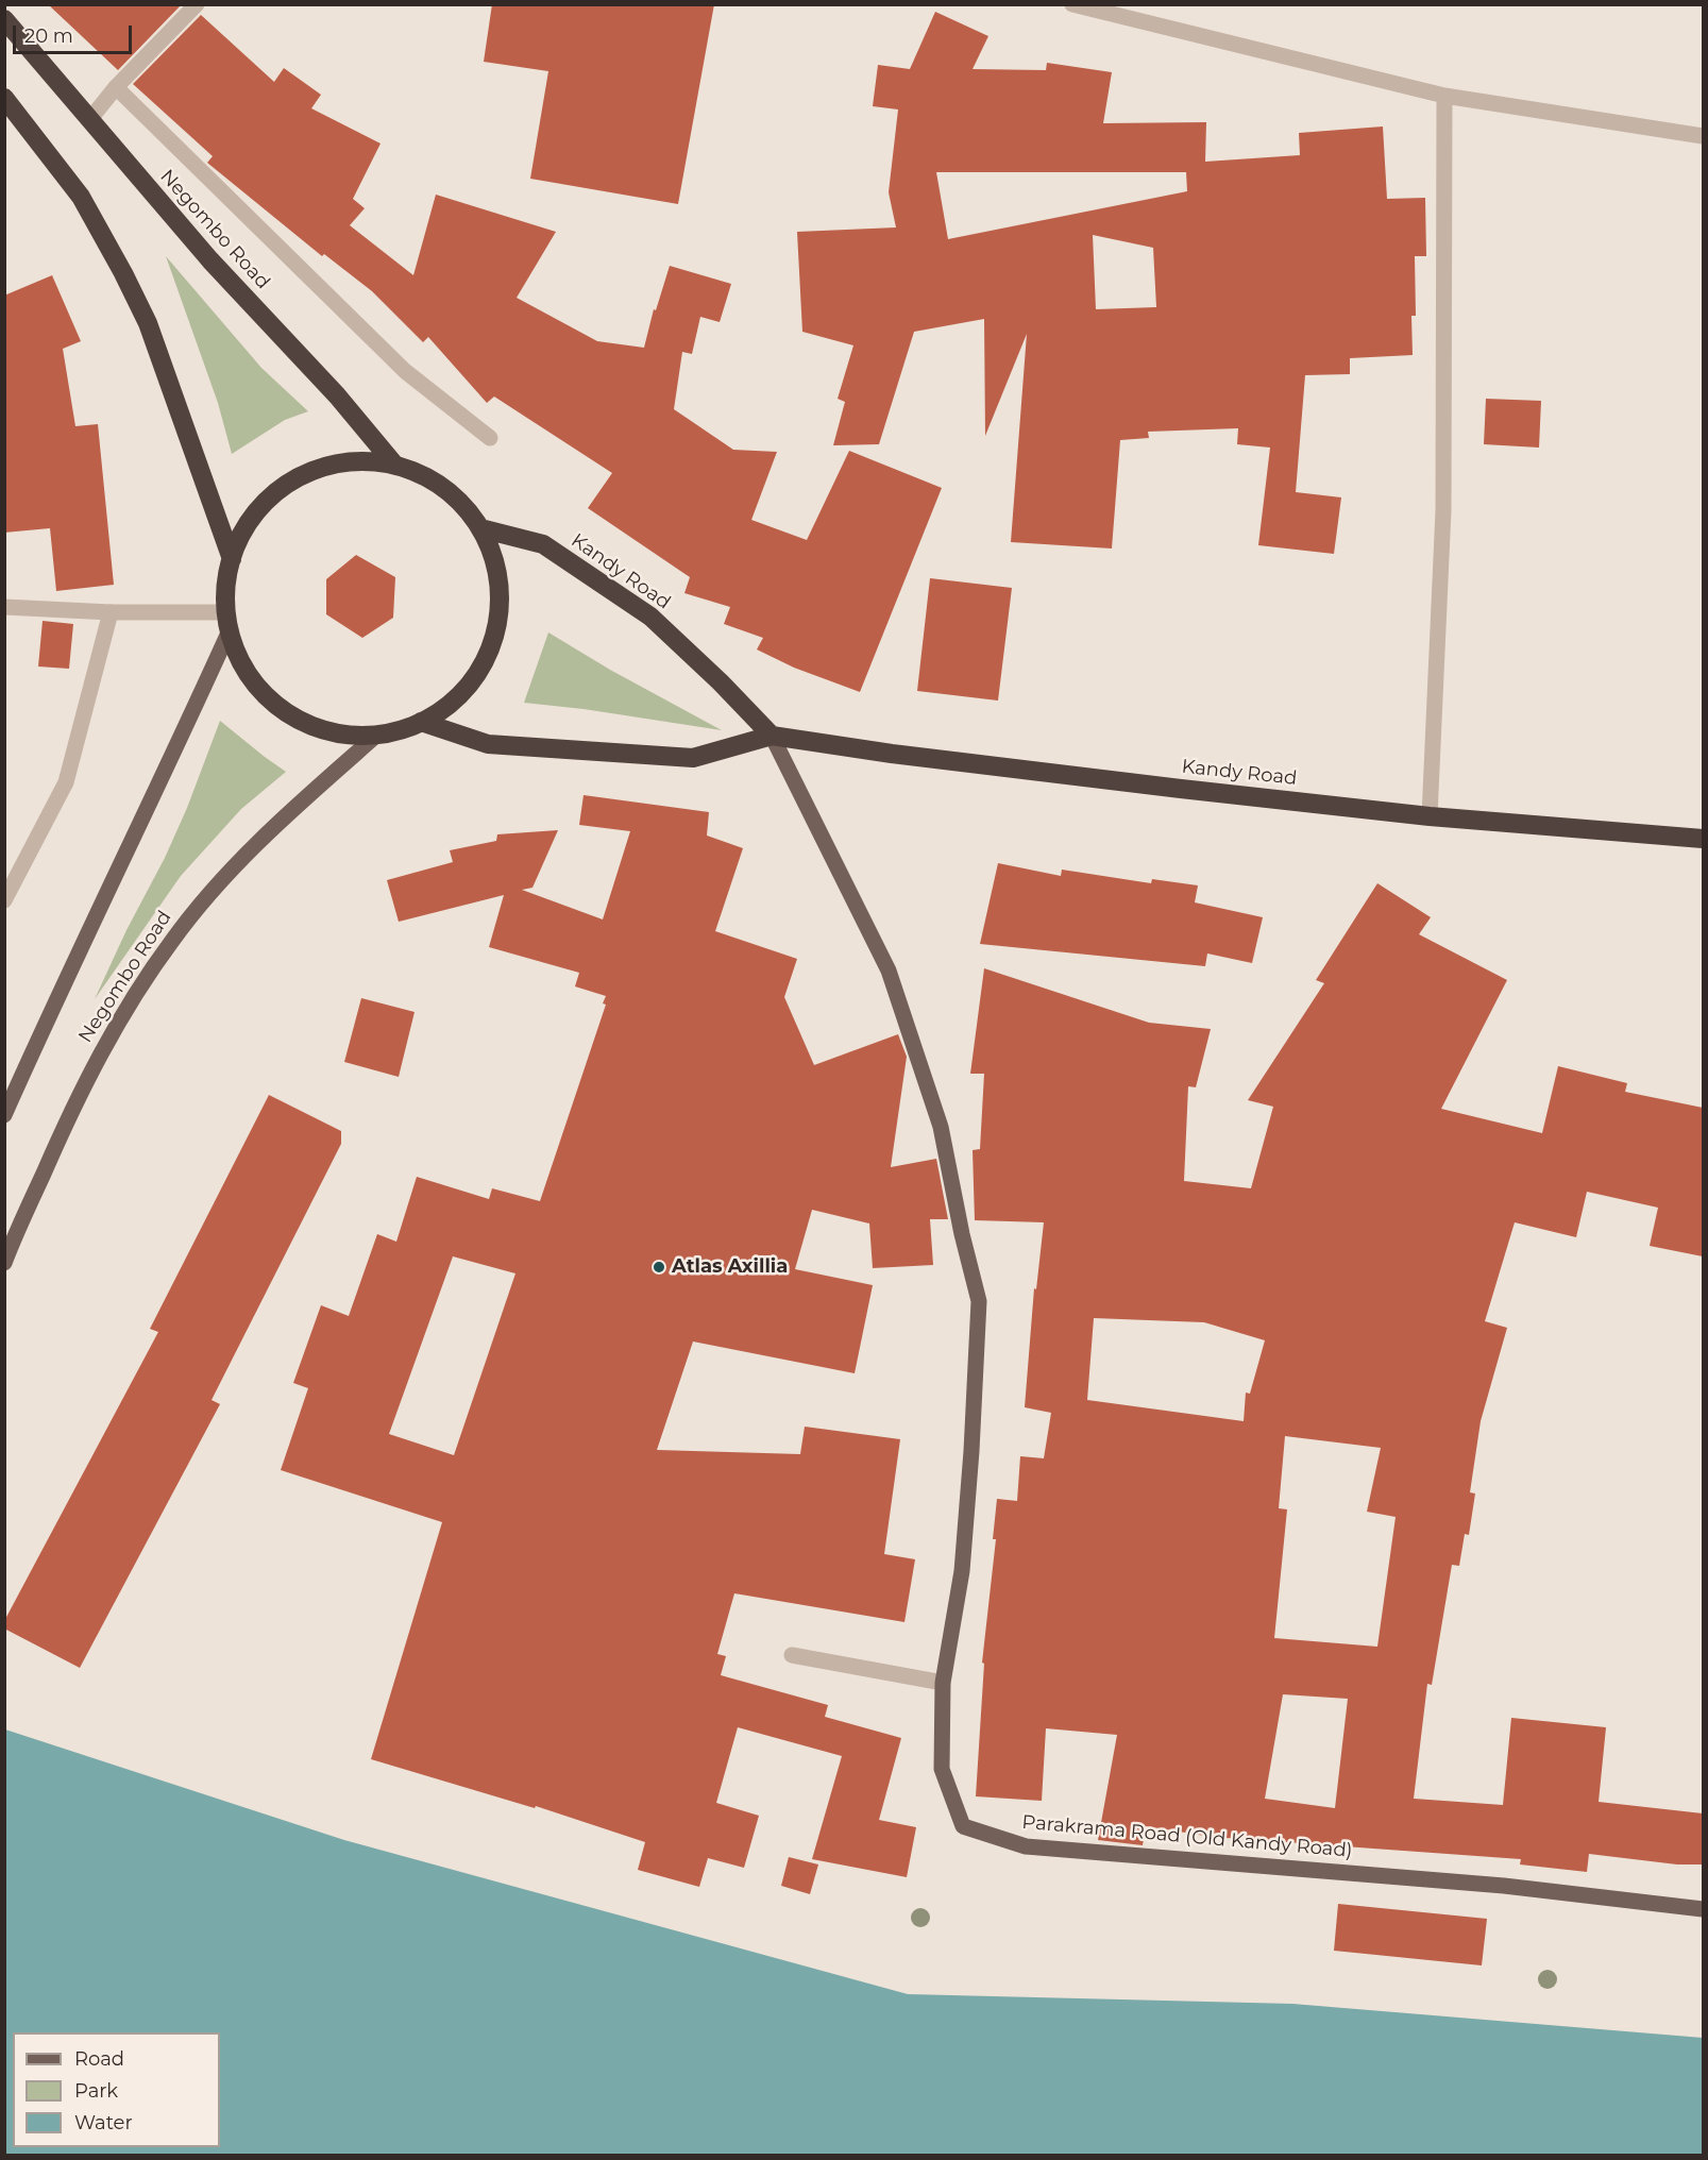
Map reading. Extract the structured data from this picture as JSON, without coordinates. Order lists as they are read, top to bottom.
{
  "streets": {
    "highway": ["Negombo Road", "Kandy Road"],
    "main road": ["Parakrama Road (Old Kandy Road)"]
  },
  "crossings": [
    ["Kandy Road", "Parakrama Road (Old Kandy Road)"]
  ],
  "places": ["Atlas Axillia"],
  "legend": ["Road", "Park", "Water"],
  "scale_bar": "20 m"
}
